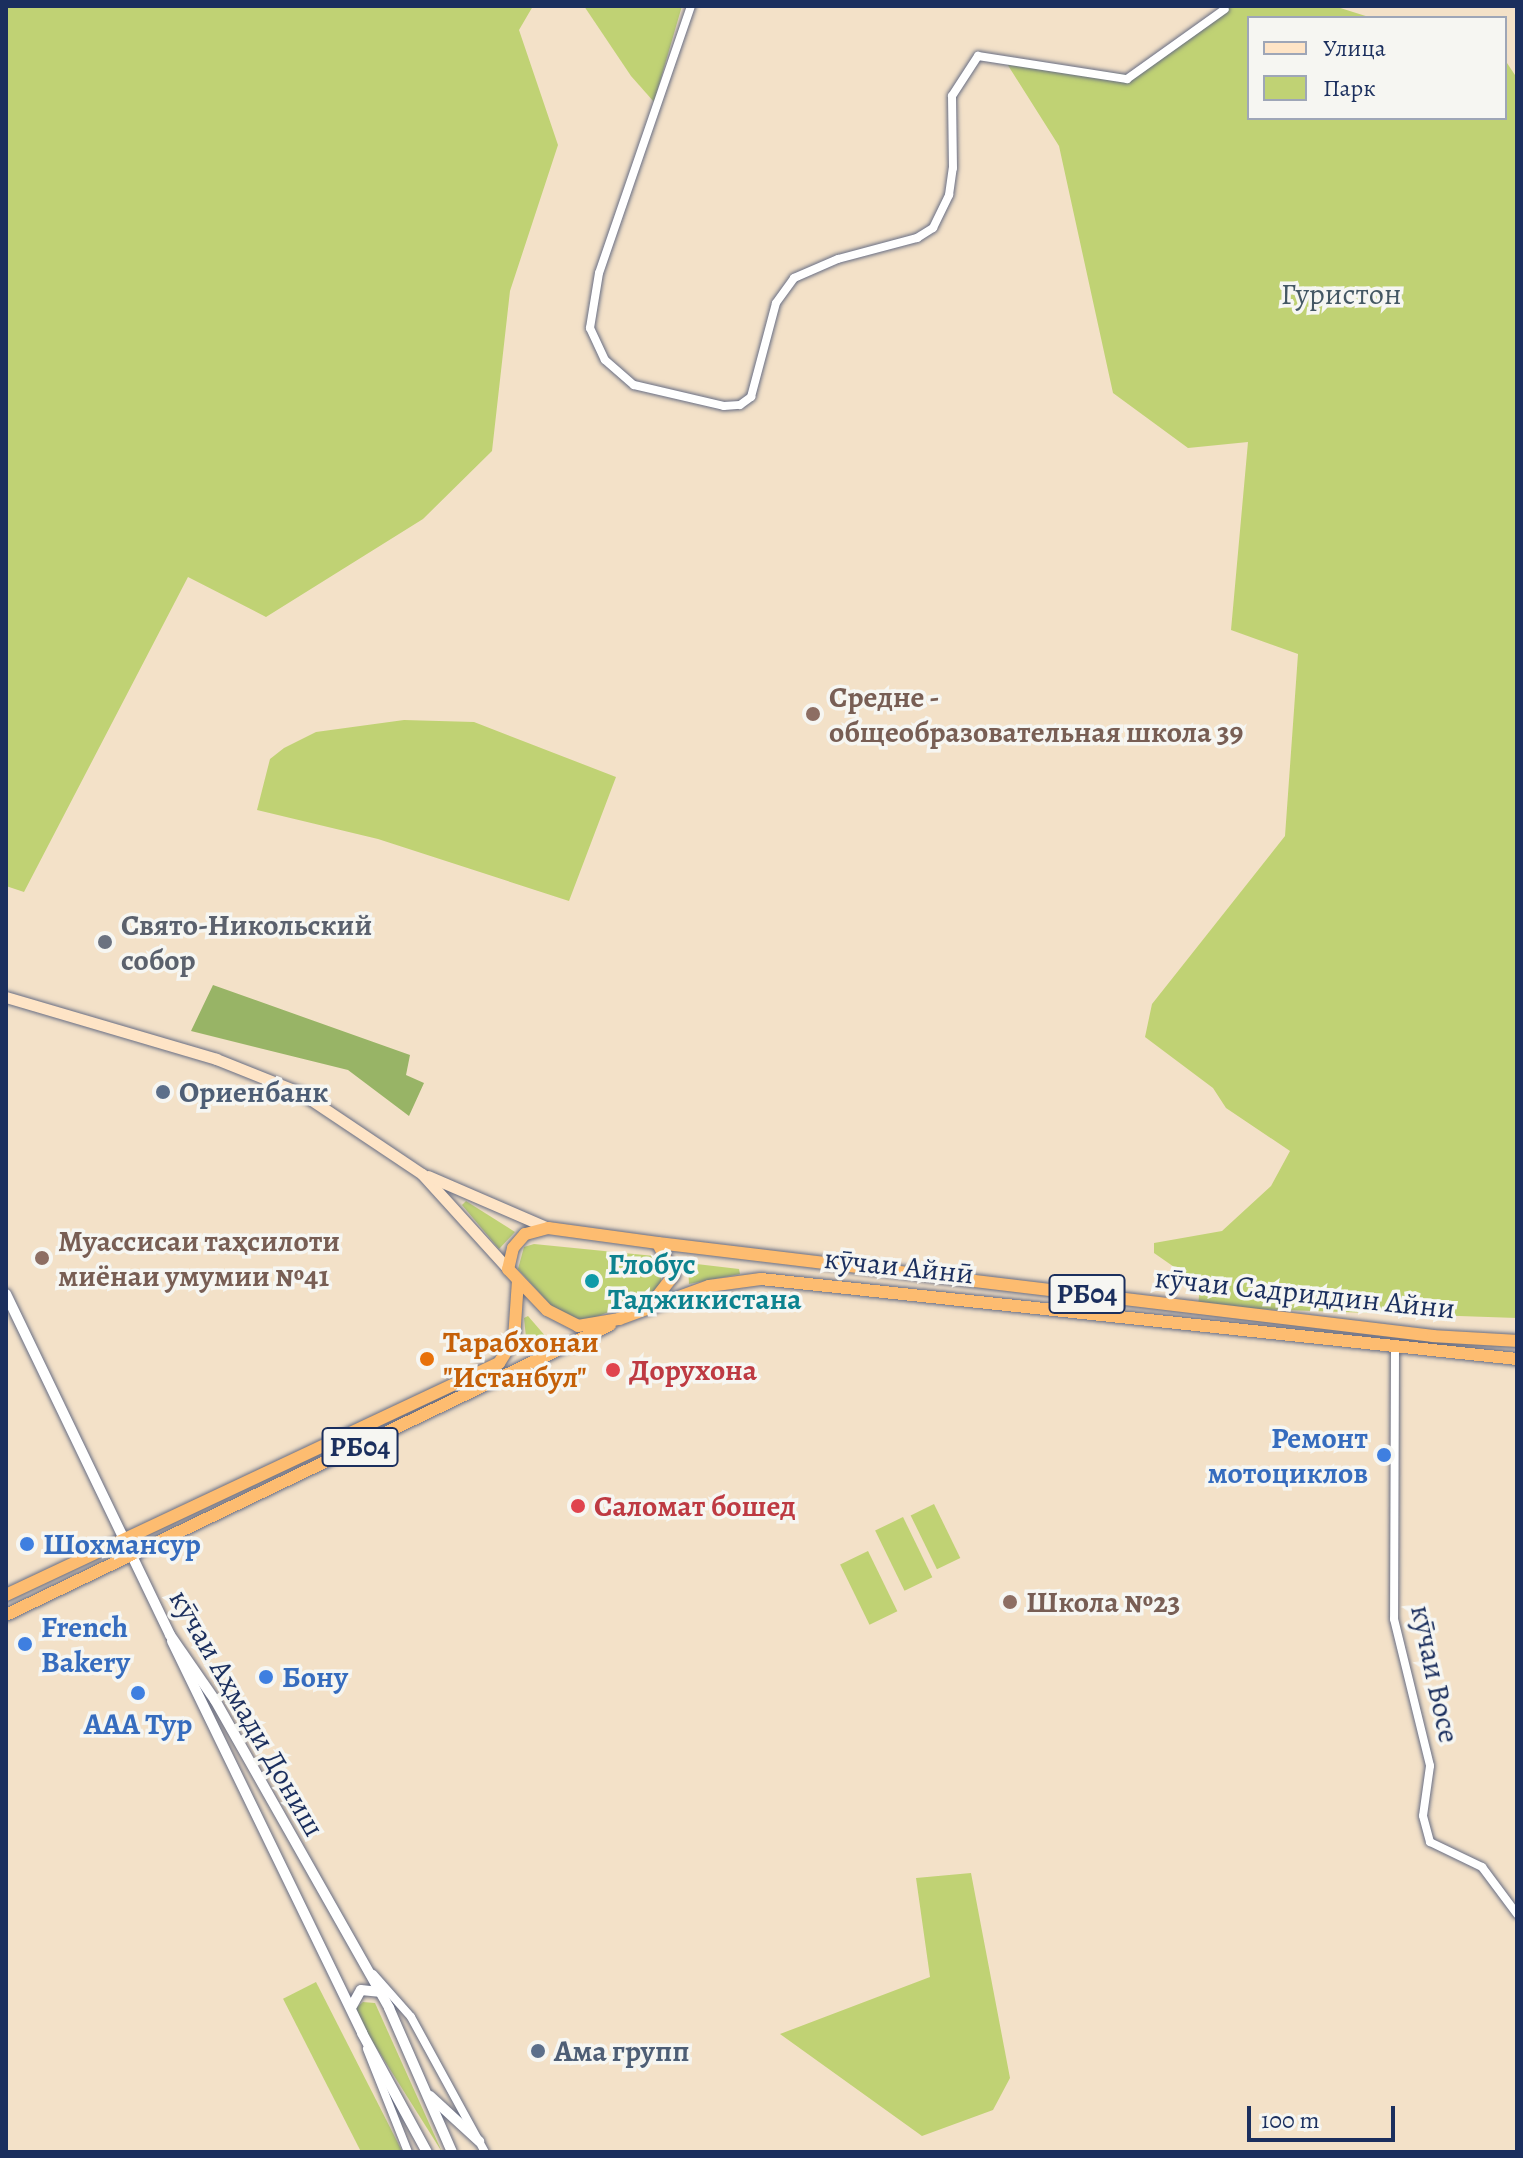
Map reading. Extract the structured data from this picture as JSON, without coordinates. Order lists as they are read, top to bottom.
{
  "streets": {
    "highway": ["кӯчаи Айнӣ", "кӯчаи Садриддин Айни", "РБ04"],
    "street": ["кӯчаи Восе", "кӯчаи Аҳмади Дониш"]
  },
  "crossings": [
    ["кӯчаи Айнӣ", "кӯчаи Садриддин Айни"],
    ["кӯчаи Айнӣ", "РБ04"],
    ["кӯчаи Садриддин Айни", "РБ04"],
    ["кӯчаи Садриддин Айни", "кӯчаи Восе"],
    ["РБ04", "кӯчаи Аҳмади Дониш"]
  ],
  "parks": ["Гуристон"],
  "places": [
    "Средне - общеобразовательная школа 39",
    "Свято-Никольский собор",
    "Ориенбанк",
    "Муассисаи таҳсилоти миёнаи умумии №41",
    "Глобус Таджикистана",
    "Тарабхонаи \"Истанбул\"",
    "Дорухона",
    "Ремонт мотоциклов",
    "Саломат бошед",
    "Шохмансур",
    "Школа №23",
    "French Bakery",
    "Бону",
    "ААА Тур",
    "Ама групп"
  ],
  "legend": ["Улица", "Парк"],
  "scale_bar": "100 m"
}
